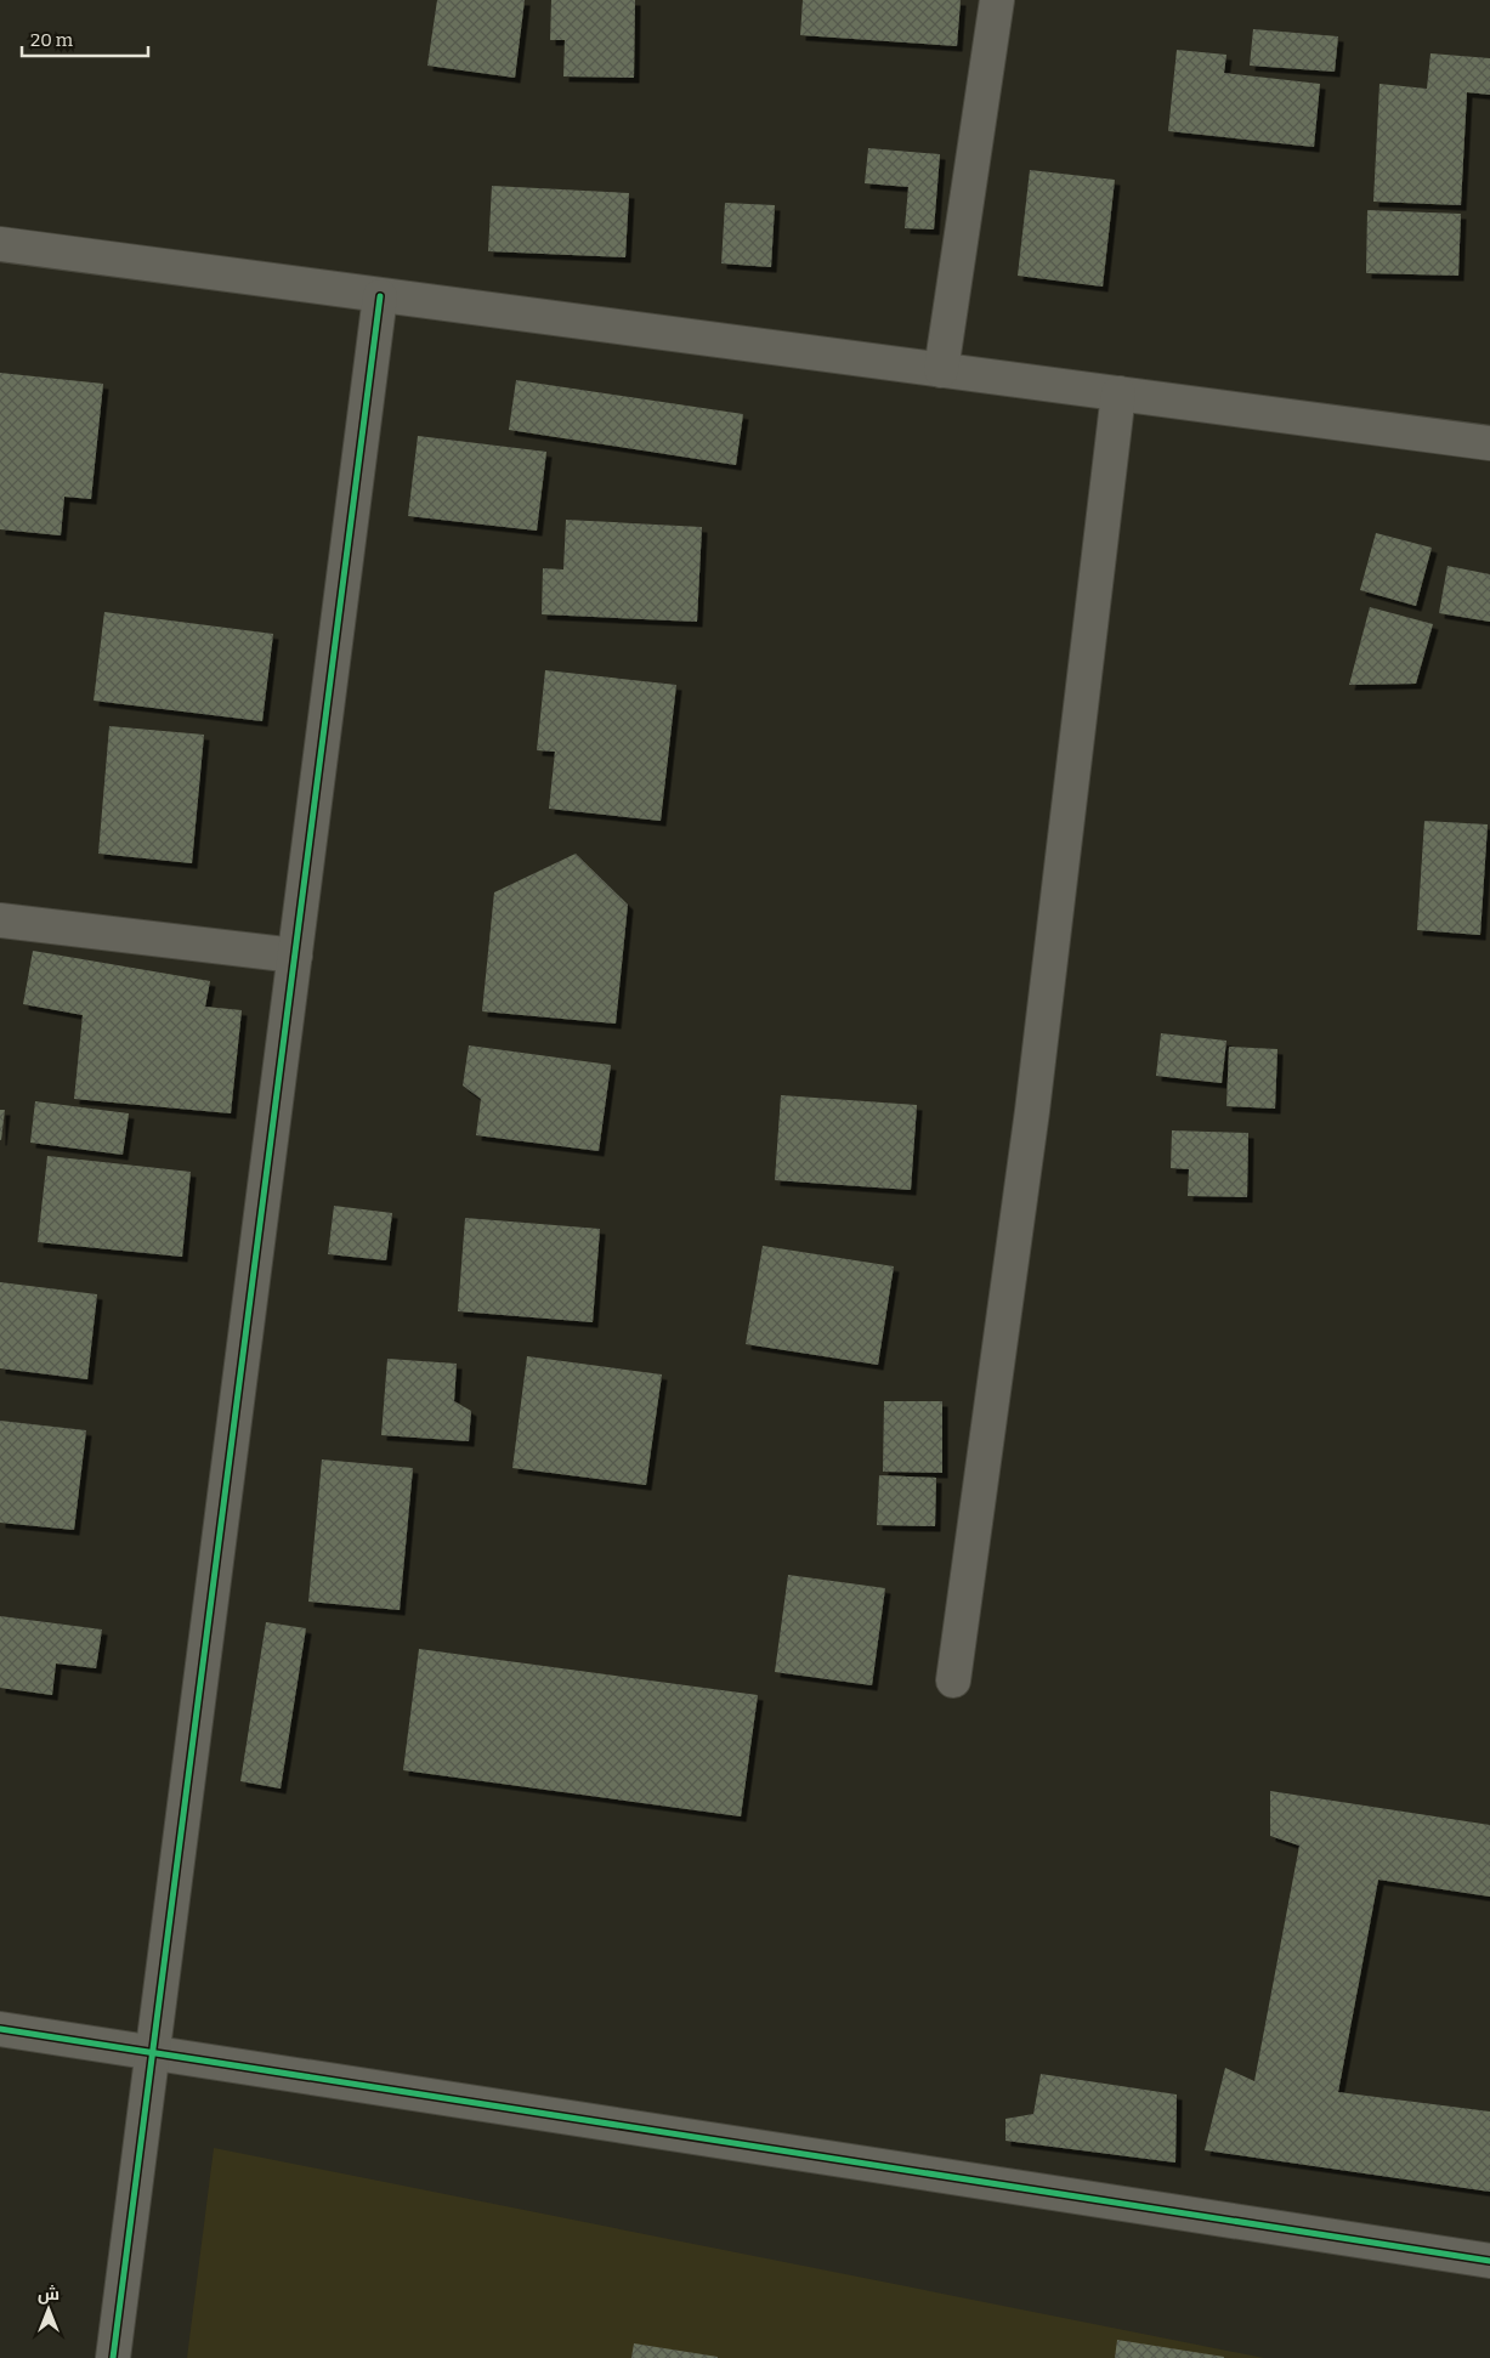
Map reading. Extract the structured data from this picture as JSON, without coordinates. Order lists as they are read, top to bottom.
{
  "scale_bar": "20 m",
  "north": "top"
}
